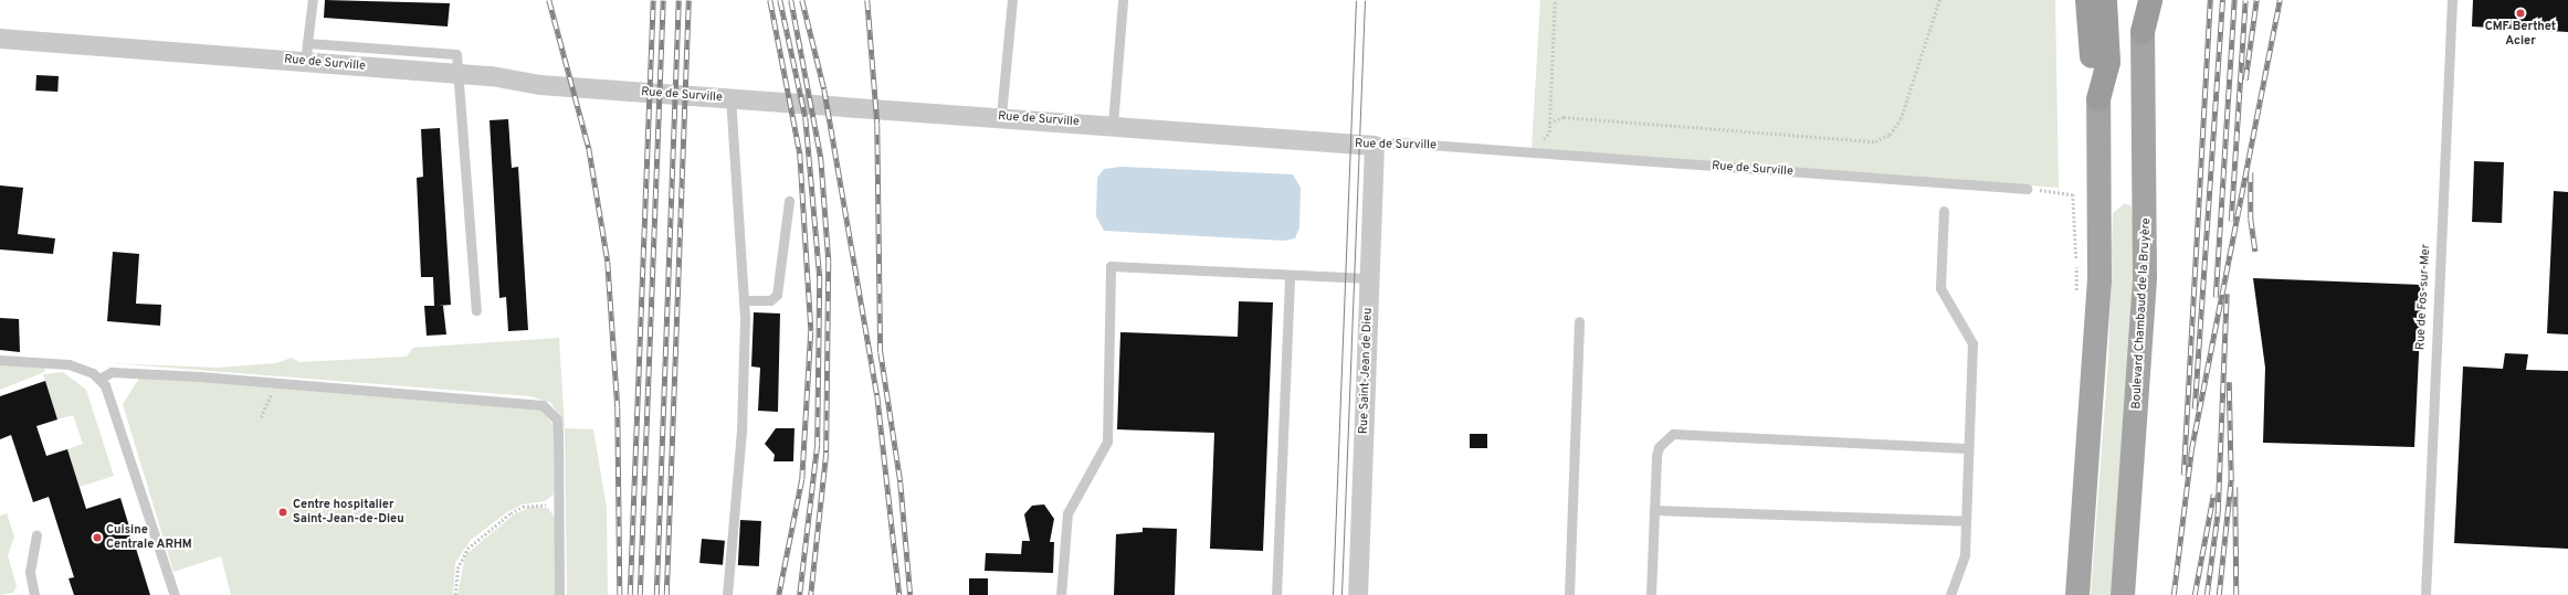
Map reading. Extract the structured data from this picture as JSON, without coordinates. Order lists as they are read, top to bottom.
{
  "streets": {
    "main road": ["Boulevard Chambaud de la Bruyère"],
    "street": ["Rue de Surville", "Rue Saint-Jean de Dieu"],
    "lane": ["Rue de Fos-sur-Mer"]
  },
  "crossings": [
    ["Rue de Surville", "Rue Saint-Jean de Dieu"]
  ],
  "places": ["CMF Berthet Acier", "Centre hospitalier Saint-Jean-de-Dieu", "Cuisine Centrale ARHM"]
}
